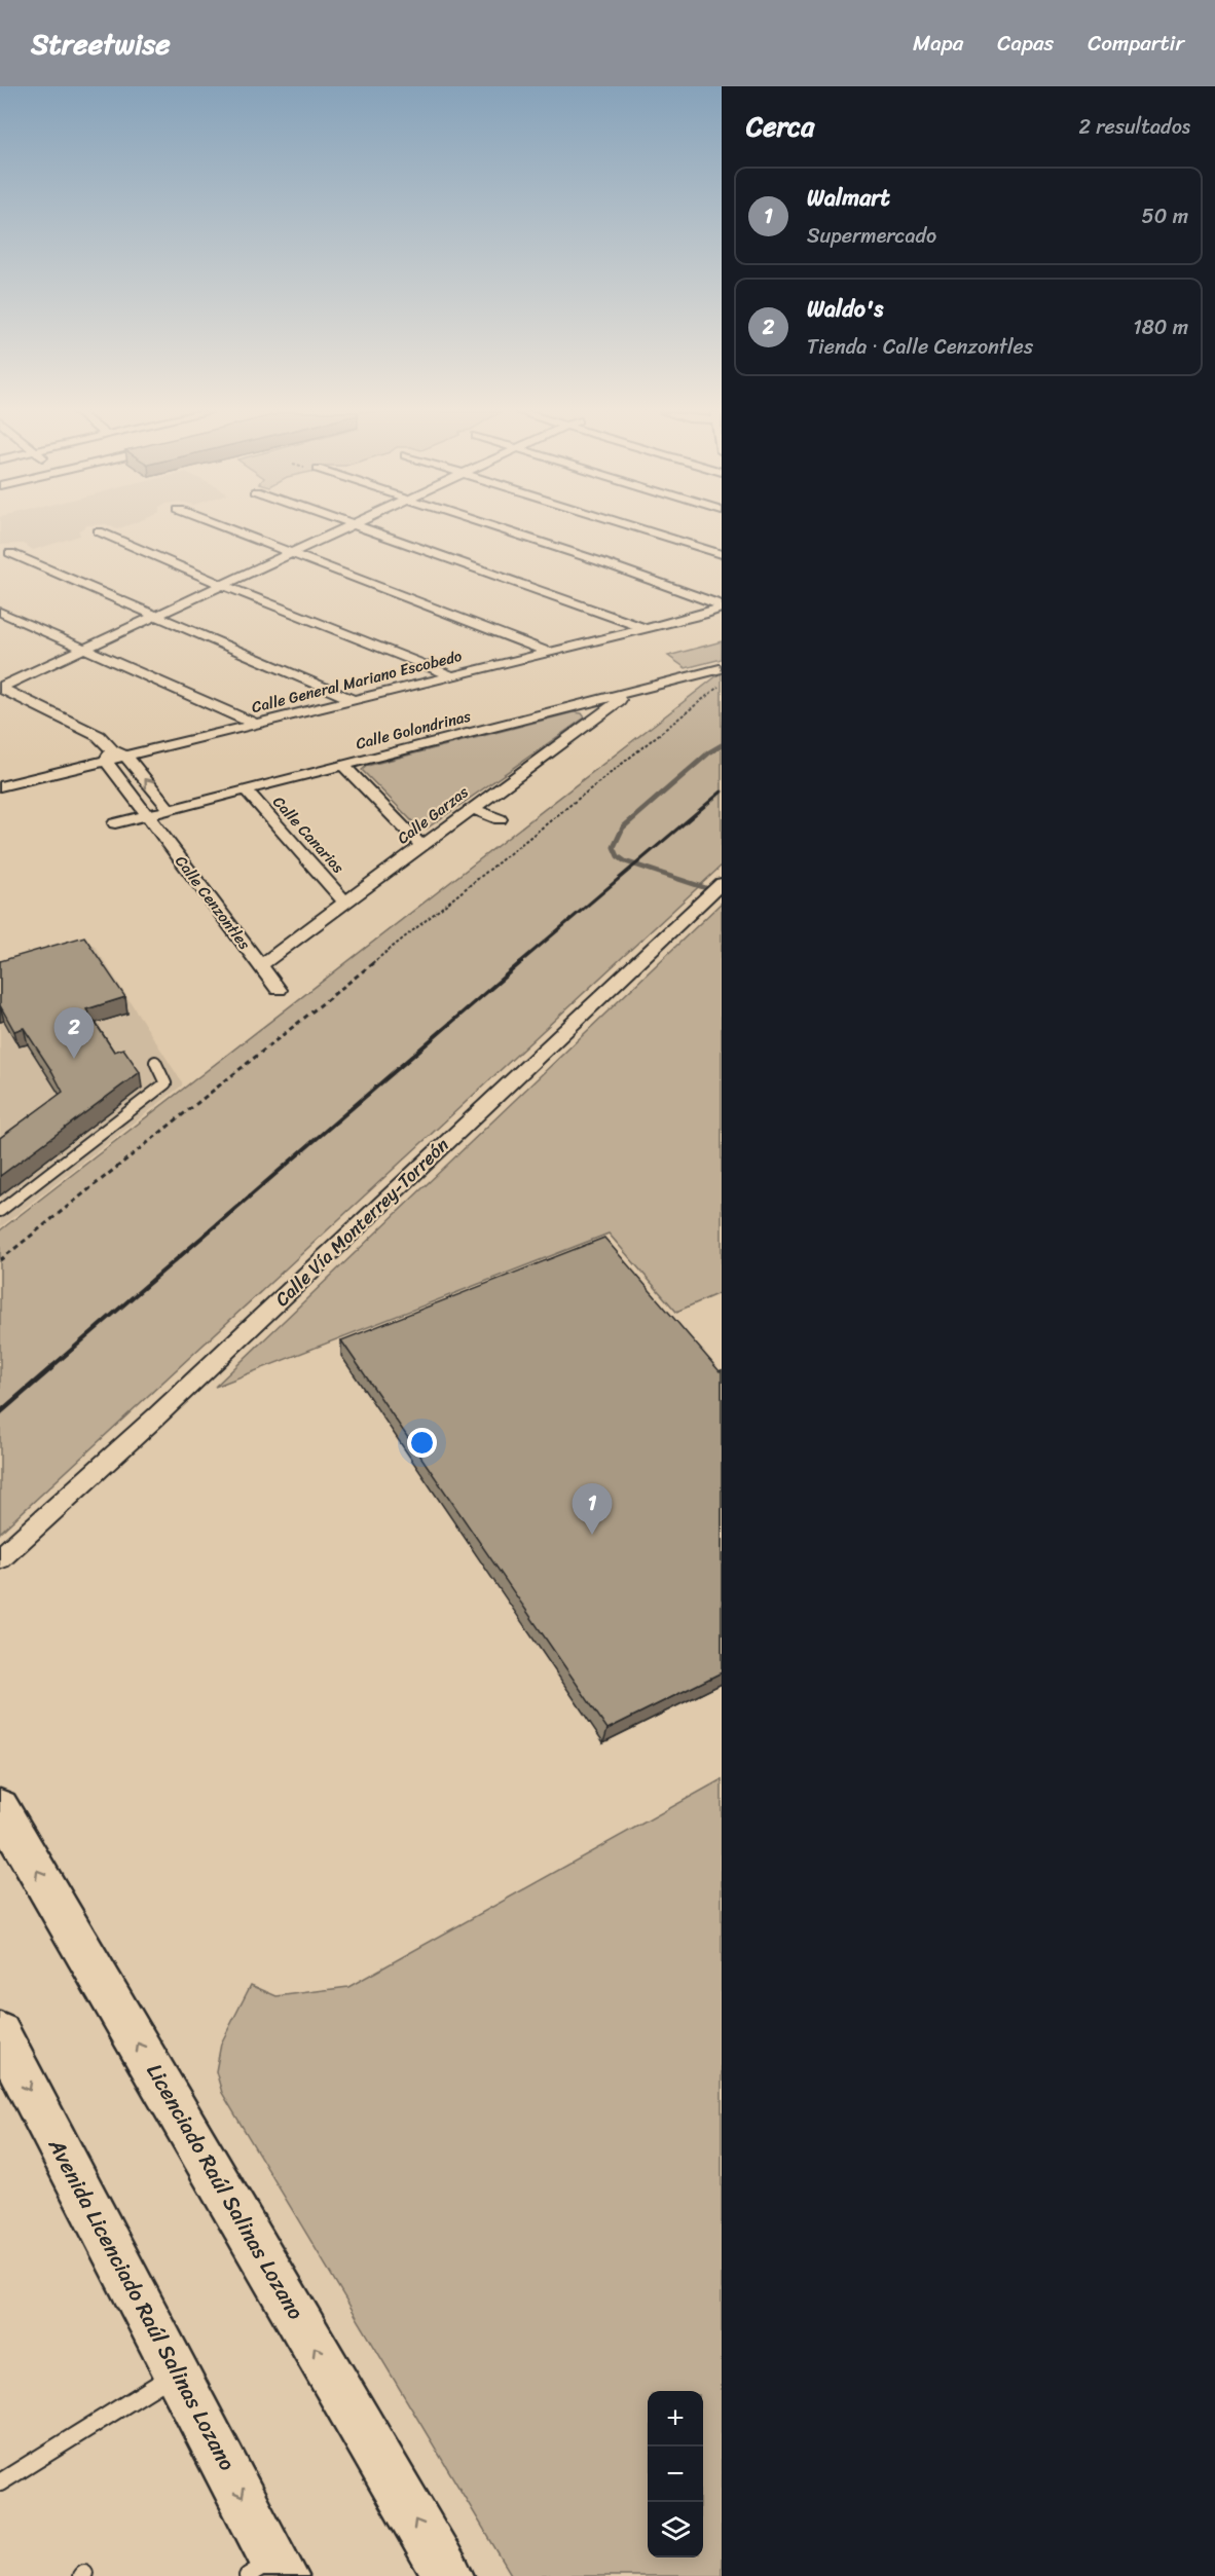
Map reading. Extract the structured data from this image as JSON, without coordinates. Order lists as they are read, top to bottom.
{
  "streets": {
    "main road": ["Licenciado Raúl Salinas Lozano", "Avenida Licenciado Raúl Salinas Lozano"],
    "street": [
      "Calle General Mariano Escobedo",
      "Calle Golondrinas",
      "Calle Garzas",
      "Calle Canarios",
      "Calle Cenzontles",
      "Calle Vía Monterrey-Torreón"
    ]
  },
  "crossings": [
    ["Calle Golondrinas", "Calle Garzas"],
    ["Calle Golondrinas", "Calle Canarios"],
    ["Calle Golondrinas", "Calle Cenzontles"],
    ["Calle Garzas", "Calle Canarios"],
    ["Calle Garzas", "Calle Cenzontles"]
  ],
  "one_way": ["Licenciado Raúl Salinas Lozano", "Avenida Licenciado Raúl Salinas Lozano"],
  "page": {
    "header": "Streetwise",
    "nav": ["Mapa", "Capas", "Compartir"],
    "heading": ["Cerca", "2 resultados"],
    "list": [
      {
        "mark": "1",
        "name": "Walmart",
        "note": "Supermercado",
        "value": "50 m"
      },
      {
        "mark": "2",
        "name": "Waldo's",
        "note": "Tienda · Calle Cenzontles",
        "value": "180 m"
      }
    ],
    "pins": ["2", "1"],
    "map_buttons": ["+", "−"]
  }
}
